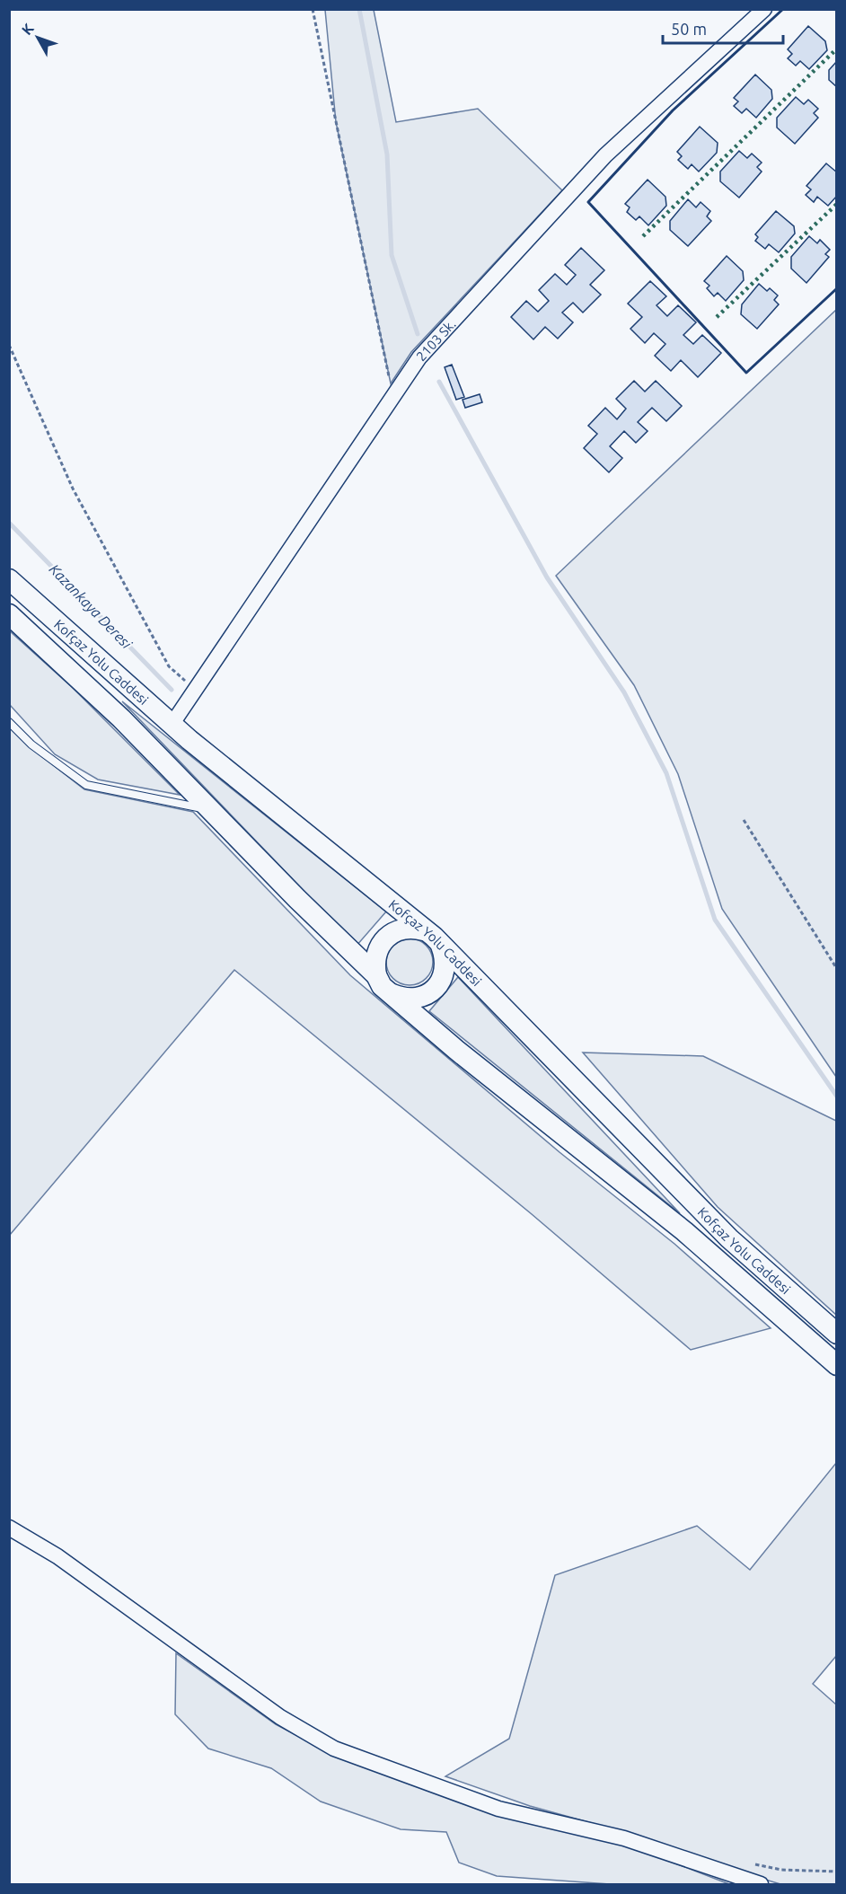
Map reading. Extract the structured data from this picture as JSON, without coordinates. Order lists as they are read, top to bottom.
{
  "streets": {
    "main road": ["Kofçaz Yolu Caddesi"],
    "street": ["2103 Sk."]
  },
  "crossings": [
    ["2103 Sk.", "Kofçaz Yolu Caddesi"]
  ],
  "water": ["Kazankaya Deresi"],
  "scale_bar": "50 m",
  "north": "top left"
}
